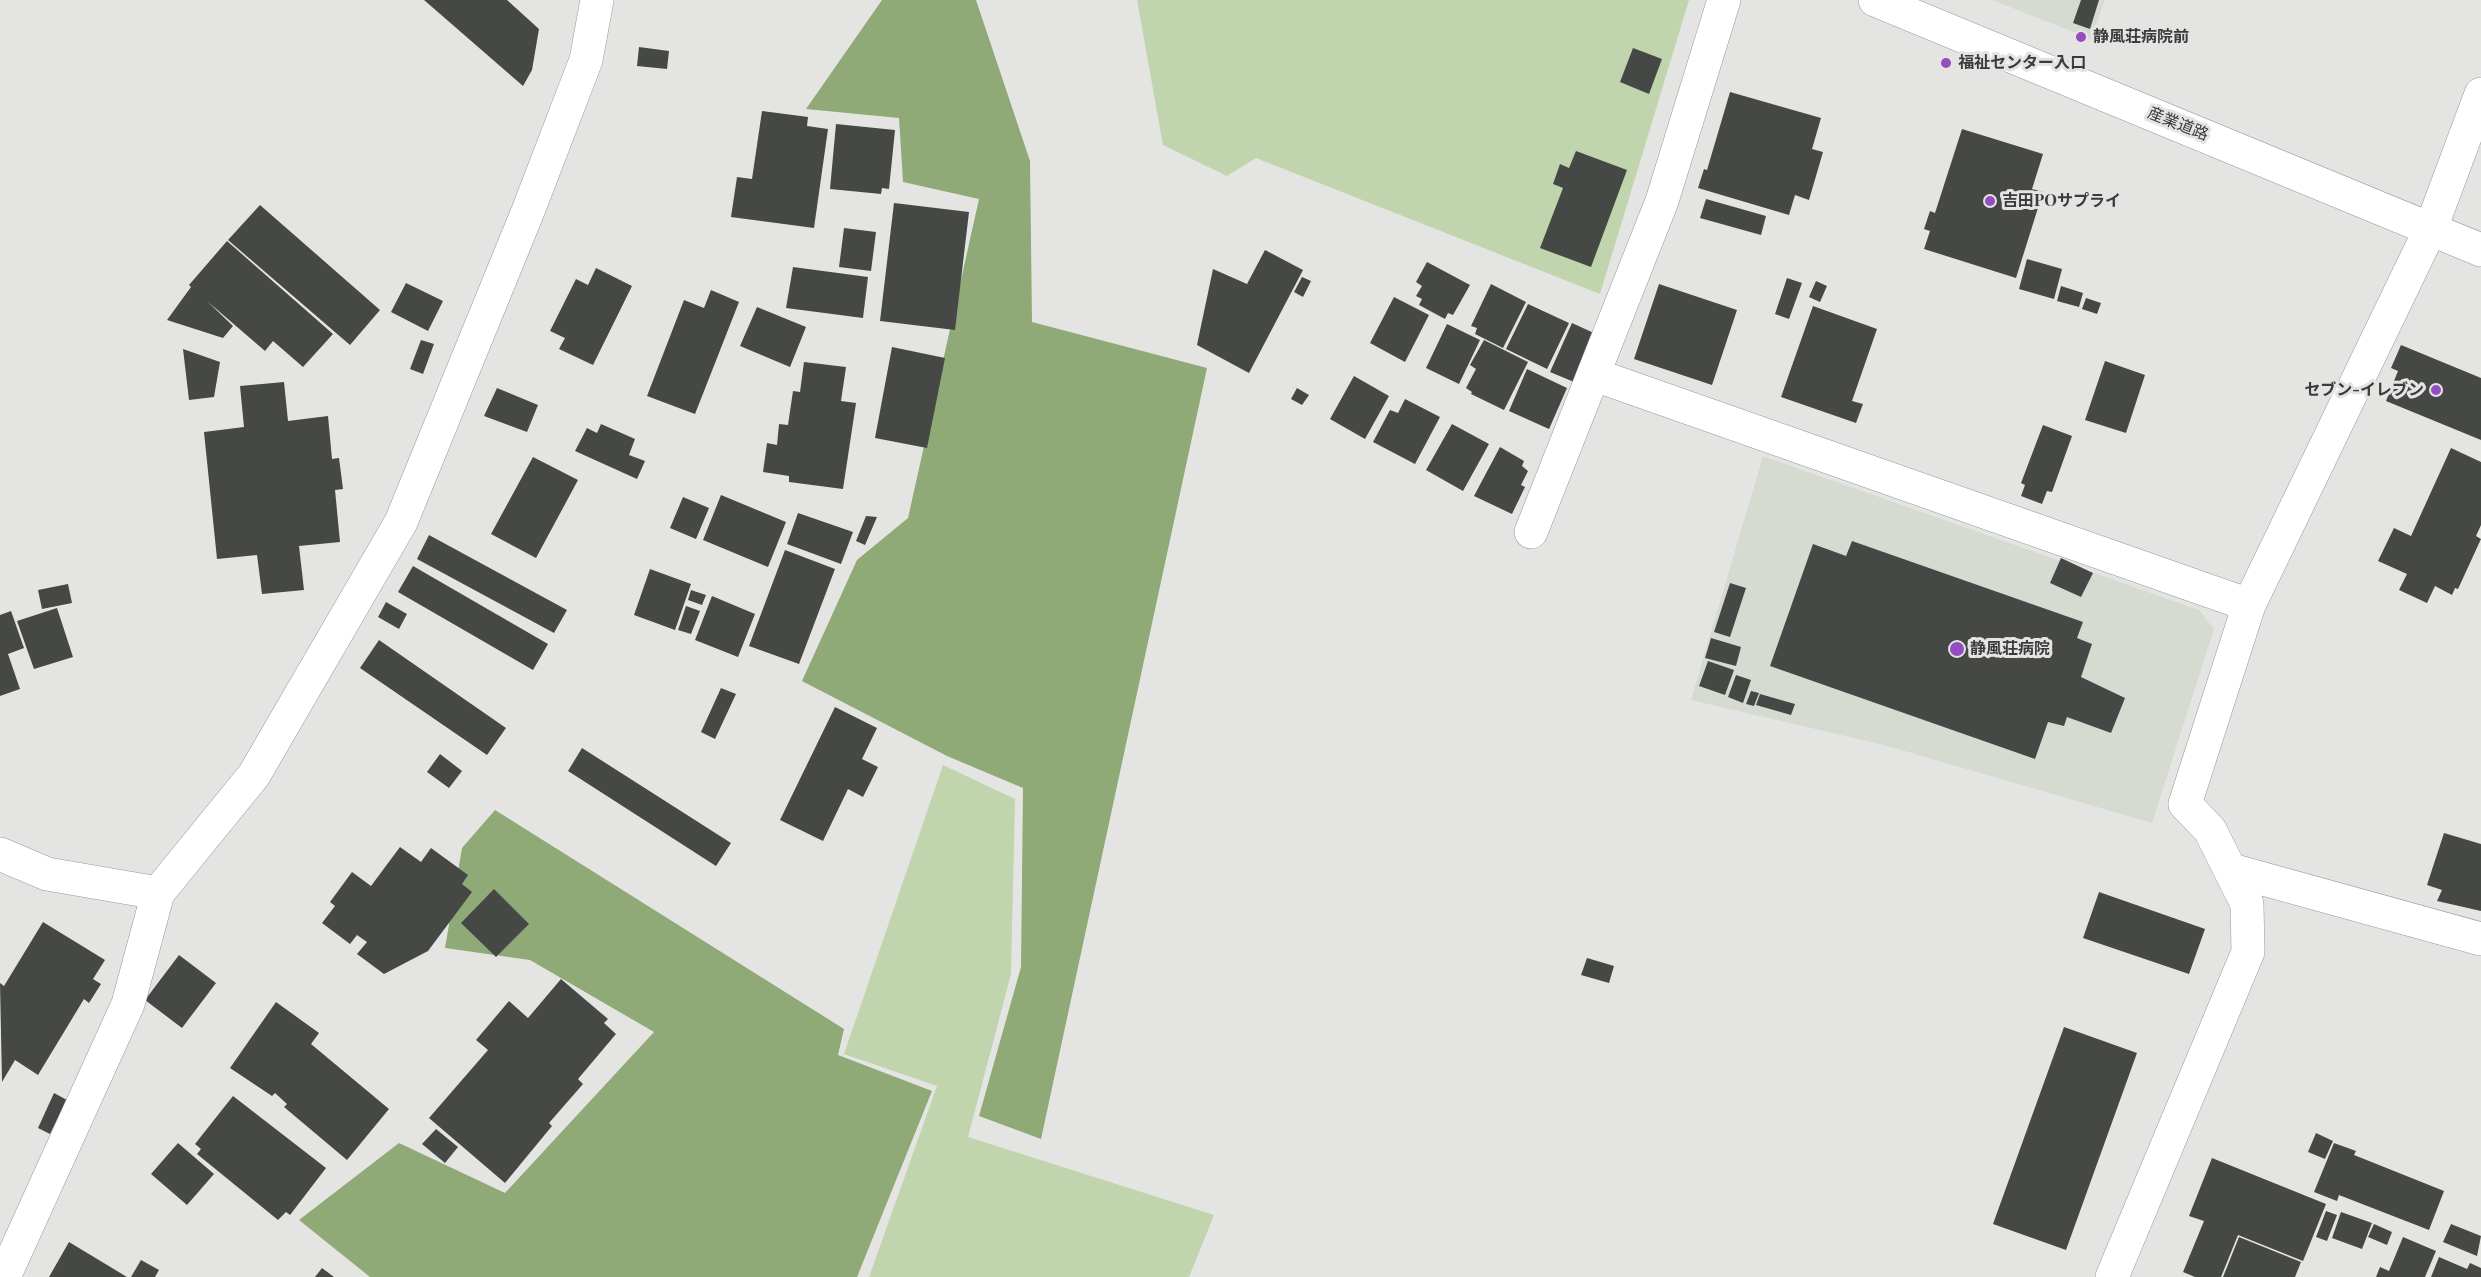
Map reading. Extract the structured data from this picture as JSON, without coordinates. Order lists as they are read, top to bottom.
{
  "streets": {
    "street": ["産業道路"]
  },
  "places": [
    "静風荘病院前",
    "福祉センター入口",
    "吉田POサプライ",
    "セブン-イレブン",
    "静風荘病院"
  ]
}
